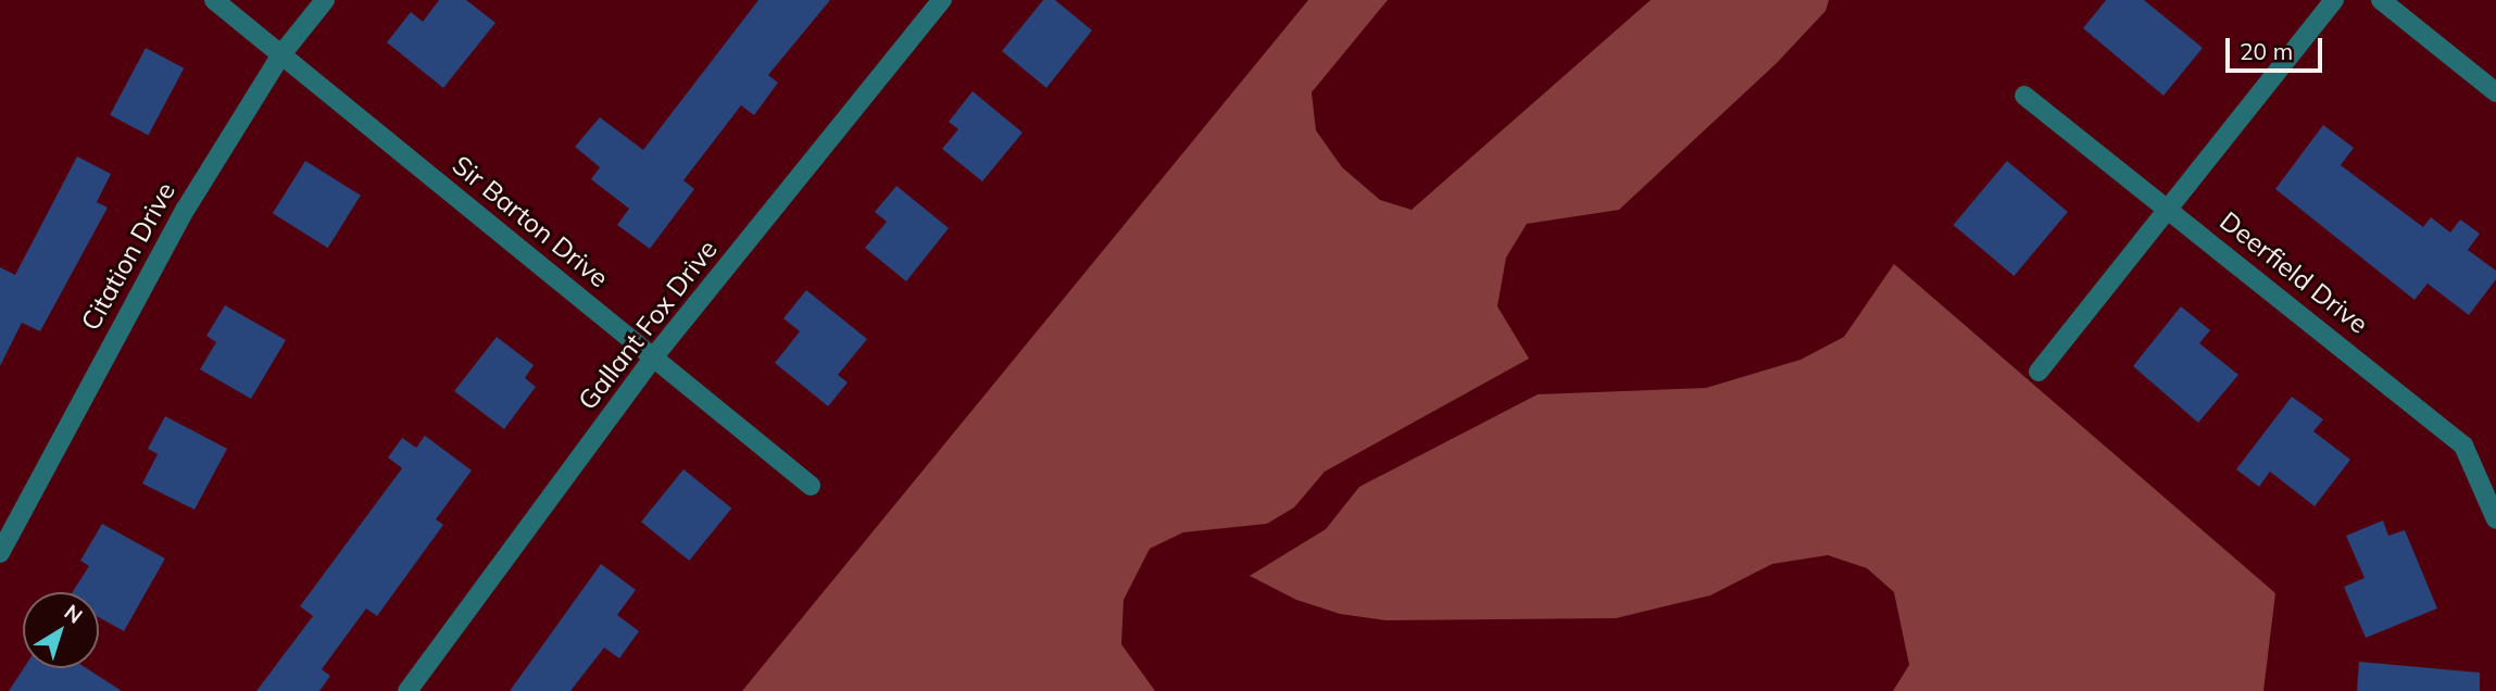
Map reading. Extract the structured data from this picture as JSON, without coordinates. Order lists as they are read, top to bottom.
{
  "streets": {
    "street": [
      "Sir Barton Drive",
      "Citation Drive",
      "Deerfield Drive",
      "Gallant Fox Drive"
    ]
  },
  "crossings": [
    ["Sir Barton Drive", "Citation Drive"],
    ["Sir Barton Drive", "Gallant Fox Drive"]
  ],
  "scale_bar": "20 m",
  "north": "top right"
}
